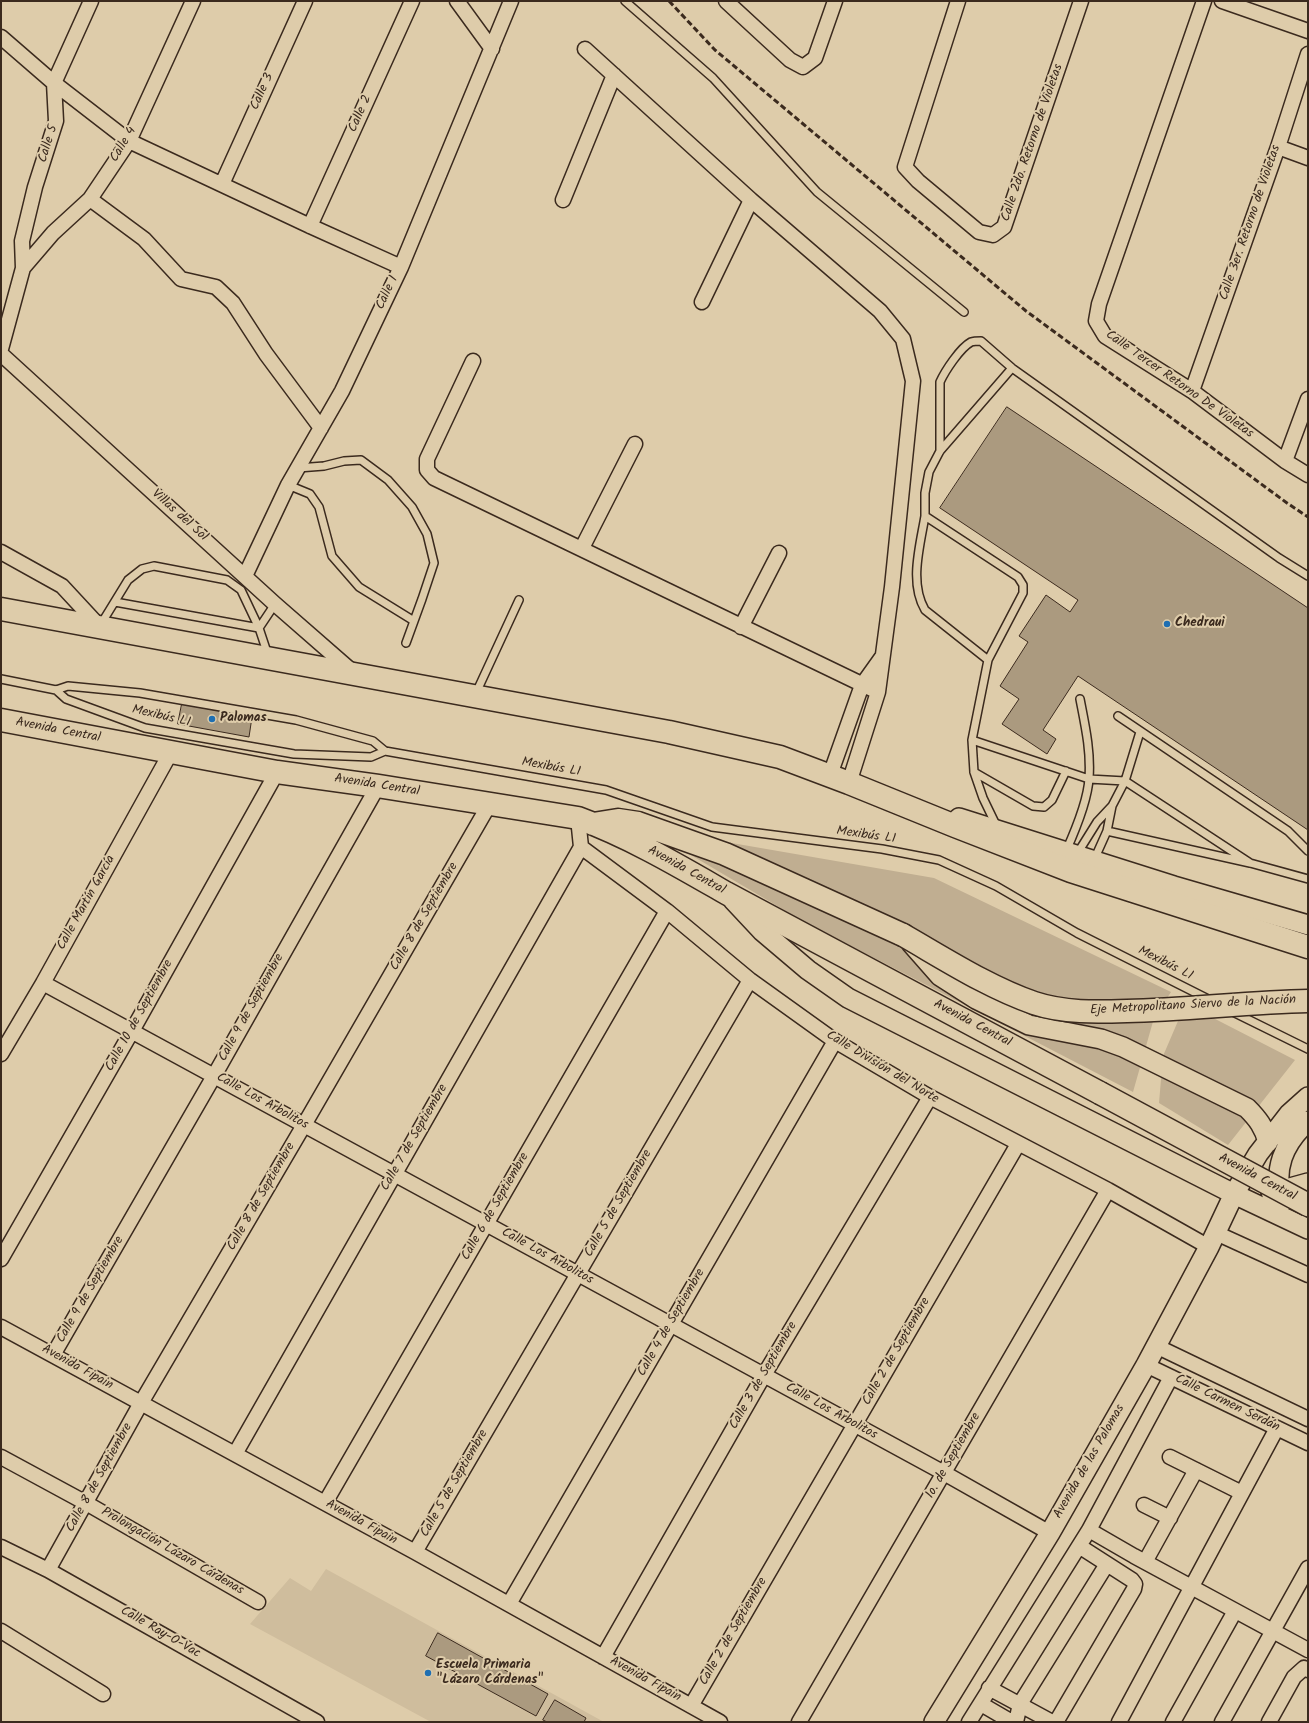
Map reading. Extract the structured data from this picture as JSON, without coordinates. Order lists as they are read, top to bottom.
{
  "streets": {
    "highway": ["Avenida Central", "Eje Metropolitano Siervo de la Nación"],
    "main road": ["Avenida de las Palomas"],
    "street": [
      "Calle 3",
      "Calle 2",
      "Calle 2do. Retorno de Violetas",
      "Calle 5",
      "Calle 4",
      "Calle 3er. Retorno de Violetas",
      "Calle 1",
      "Calle Tercer Retorno De Violetas",
      "Villas del Sol",
      "Calle Martín García",
      "Calle 8 de Septiembre",
      "Calle 9 de Septiembre",
      "Calle 10 de Septiembre",
      "Calle División del Norte",
      "Calle Los Arbolitos",
      "Calle 7 de Septiembre",
      "Calle 5 de Septiembre",
      "Calle 6 de Septiembre",
      "Calle 4 de Septiembre",
      "Calle 2 de Septiembre",
      "Avenida Fipain",
      "Calle 3 de Septiembre",
      "Calle Carmen Serdán",
      "1o. de Septiembre",
      "Prolongación Lázaro Cárdenas",
      "Calle Ray-O-Vac"
    ],
    "lane": ["Mexibús L1"]
  },
  "crossings": [
    ["Calle 5", "Calle 4"],
    ["Calle 3er. Retorno de Violetas", "Calle Tercer Retorno De Violetas"],
    ["Calle 1", "Villas del Sol"],
    ["Avenida Central", "Calle Martín García"],
    ["Avenida Central", "Calle 8 de Septiembre"],
    ["Avenida Central", "Eje Metropolitano Siervo de la Nación"],
    ["Avenida Central", "Calle 9 de Septiembre"],
    ["Avenida Central", "Calle 10 de Septiembre"],
    ["Calle Martín García", "Calle Los Arbolitos"],
    ["Calle 8 de Septiembre", "Calle Los Arbolitos"],
    ["Calle 8 de Septiembre", "Avenida Fipain"],
    ["Calle 8 de Septiembre", "Prolongación Lázaro Cárdenas"],
    ["Calle 8 de Septiembre", "Calle Ray-O-Vac"],
    ["Calle 9 de Septiembre", "Calle Los Arbolitos"],
    ["Calle 9 de Septiembre", "Avenida Fipain"],
    ["Calle 10 de Septiembre", "Calle Los Arbolitos"],
    ["Calle División del Norte", "Calle 7 de Septiembre"],
    ["Calle División del Norte", "Calle 5 de Septiembre"],
    ["Calle División del Norte", "Calle 6 de Septiembre"],
    ["Calle División del Norte", "Calle 4 de Septiembre"],
    ["Calle División del Norte", "Calle 2 de Septiembre"],
    ["Calle División del Norte", "Calle 3 de Septiembre"],
    ["Calle División del Norte", "1o. de Septiembre"],
    ["Calle División del Norte", "Avenida de las Palomas"],
    ["Calle Los Arbolitos", "Calle 7 de Septiembre"],
    ["Calle Los Arbolitos", "Calle 5 de Septiembre"],
    ["Calle Los Arbolitos", "Calle 6 de Septiembre"],
    ["Calle Los Arbolitos", "Calle 4 de Septiembre"],
    ["Calle Los Arbolitos", "Calle 2 de Septiembre"],
    ["Calle Los Arbolitos", "Calle 3 de Septiembre"],
    ["Calle Los Arbolitos", "1o. de Septiembre"],
    ["Calle Los Arbolitos", "Avenida de las Palomas"],
    ["Calle 7 de Septiembre", "Avenida Fipain"],
    ["Calle 5 de Septiembre", "Avenida Fipain"],
    ["Calle 6 de Septiembre", "Avenida Fipain"],
    ["Calle 4 de Septiembre", "Avenida Fipain"],
    ["Calle 2 de Septiembre", "Avenida Fipain"],
    ["Avenida Fipain", "Calle 3 de Septiembre"],
    ["Calle Carmen Serdán", "Avenida de las Palomas"]
  ],
  "places": ["Chedraui", "Palomas", "Escuela Primaria \"Lázaro Cárdenas\""]
}
